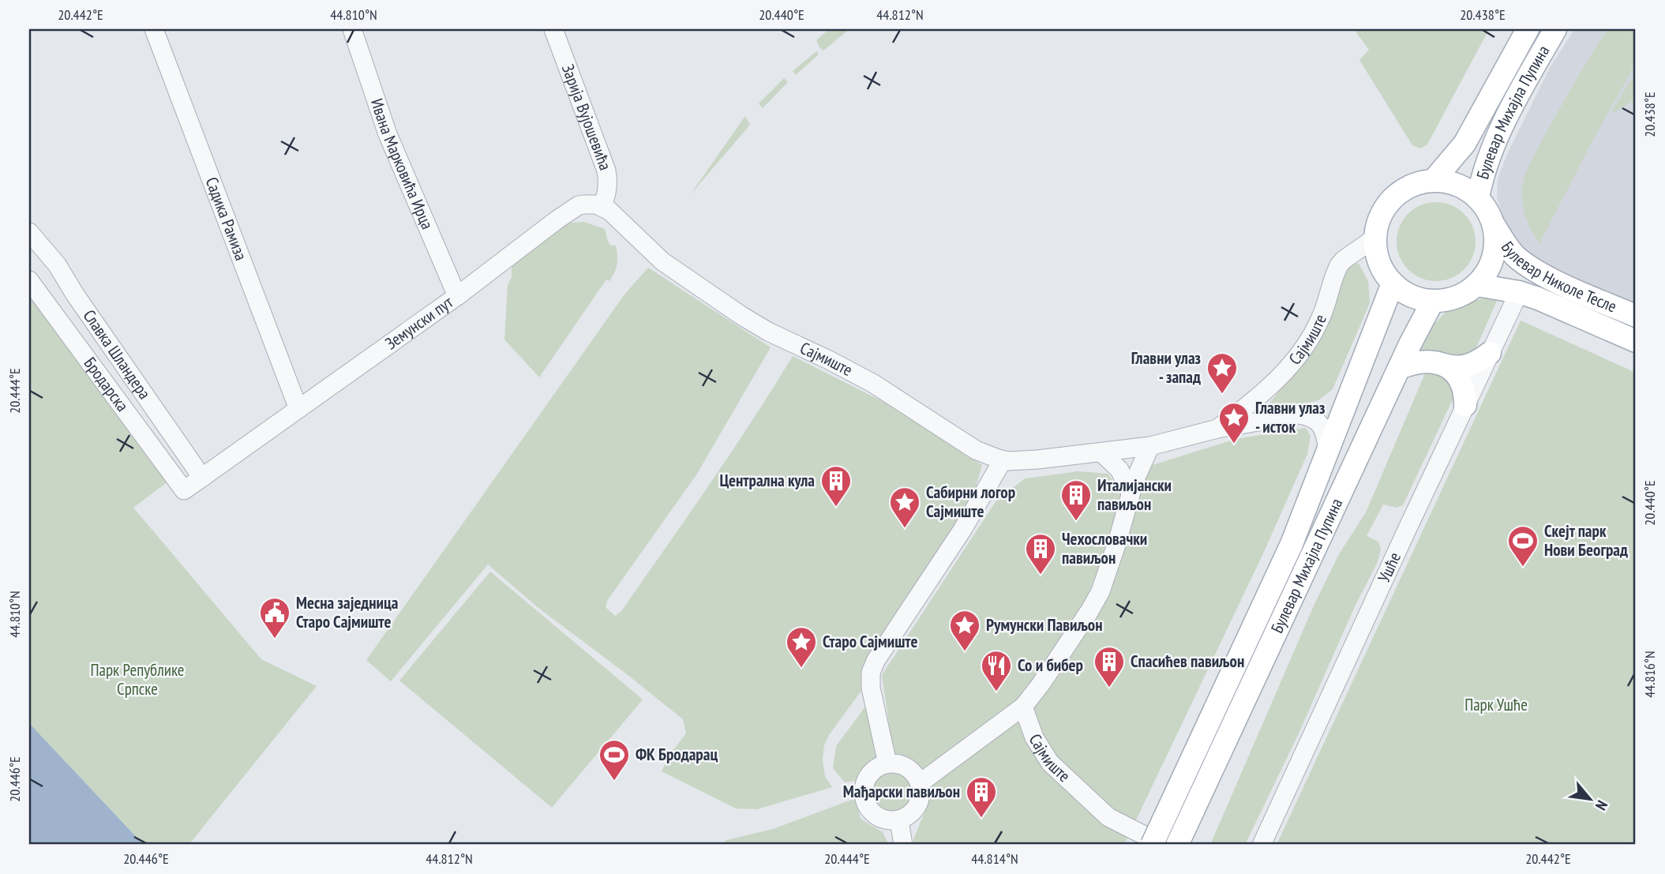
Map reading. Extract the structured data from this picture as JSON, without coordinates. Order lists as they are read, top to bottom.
{
  "streets": {
    "main road": ["Булевар Михајла Пупина", "Булевар Николе Тесле"],
    "street": [
      "Зарија Вујошевића",
      "Ивана Марковића Ирца",
      "Садика Рамиза",
      "Земунски пут",
      "Сајмиште",
      "Славка Шландера",
      "Бродарска",
      "Ушће"
    ]
  },
  "crossings": [
    ["Булевар Михајла Пупина", "Булевар Николе Тесле"],
    ["Булевар Михајла Пупина", "Сајмиште"],
    ["Зарија Вујошевића", "Земунски пут"],
    ["Зарија Вујошевића", "Сајмиште"],
    ["Ивана Марковића Ирца", "Земунски пут"],
    ["Садика Рамиза", "Земунски пут"],
    ["Булевар Николе Тесле", "Сајмиште"],
    ["Булевар Николе Тесле", "Ушће"],
    ["Земунски пут", "Сајмиште"],
    ["Земунски пут", "Славка Шландера"],
    ["Земунски пут", "Бродарска"]
  ],
  "parks": ["Парк Републике Српске", "Парк Ушће"],
  "places": {
    "place": [
      "Главни улаз - запад",
      "Главни улаз - исток",
      "Сабирни логор Сајмиште",
      "Румунски Павиљон",
      "Старо Сајмиште"
    ],
    "building": [
      "Централна кула",
      "Италијански павиљон",
      "Чехословачки павиљон",
      "Спасићев павиљон",
      "Мађарски павиљон"
    ],
    "sports": ["Скејт парк Нови Београд", "ФК Бродарац"],
    "public building": ["Месна заједница Старо Сајмиште"],
    "restaurant": ["Со и бибер"]
  },
  "north": "bottom right",
  "coordinates": [
    "20.442°E",
    "44.810°N",
    "20.440°E",
    "44.812°N",
    "20.438°E",
    "20.444°E",
    "44.816°N",
    "20.446°E",
    "44.814°N"
  ]
}
